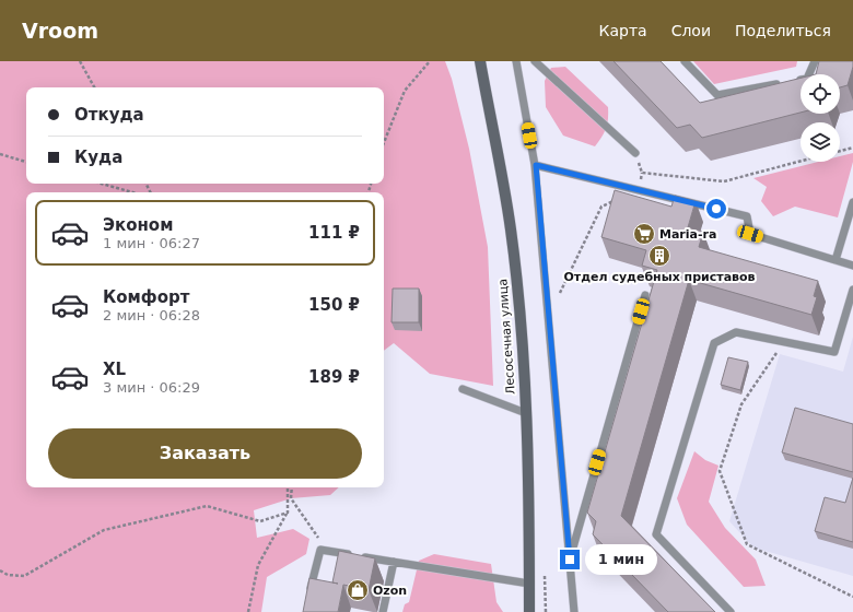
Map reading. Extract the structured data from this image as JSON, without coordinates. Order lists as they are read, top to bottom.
{
  "streets": {
    "street": ["Лесосечная улица"]
  },
  "places": {
    "supermarket": ["Maria-ra"],
    "building": ["Отдел судебных приставов"],
    "shop": ["Ozon"]
  },
  "page": {
    "header": "Vroom",
    "nav": ["Карта", "Слои", "Поделиться"],
    "banner": ["Откуда", "Куда"],
    "list": [
      {
        "name": "Эконом",
        "note": "1 мин · 06:27",
        "value": "111 ₽"
      },
      {
        "name": "Комфорт",
        "note": "2 мин · 06:28",
        "value": "150 ₽"
      },
      {
        "name": "XL",
        "note": "3 мин · 06:29",
        "value": "189 ₽"
      }
    ],
    "buttons": "Заказать",
    "bubble": "1 мин"
  }
}
